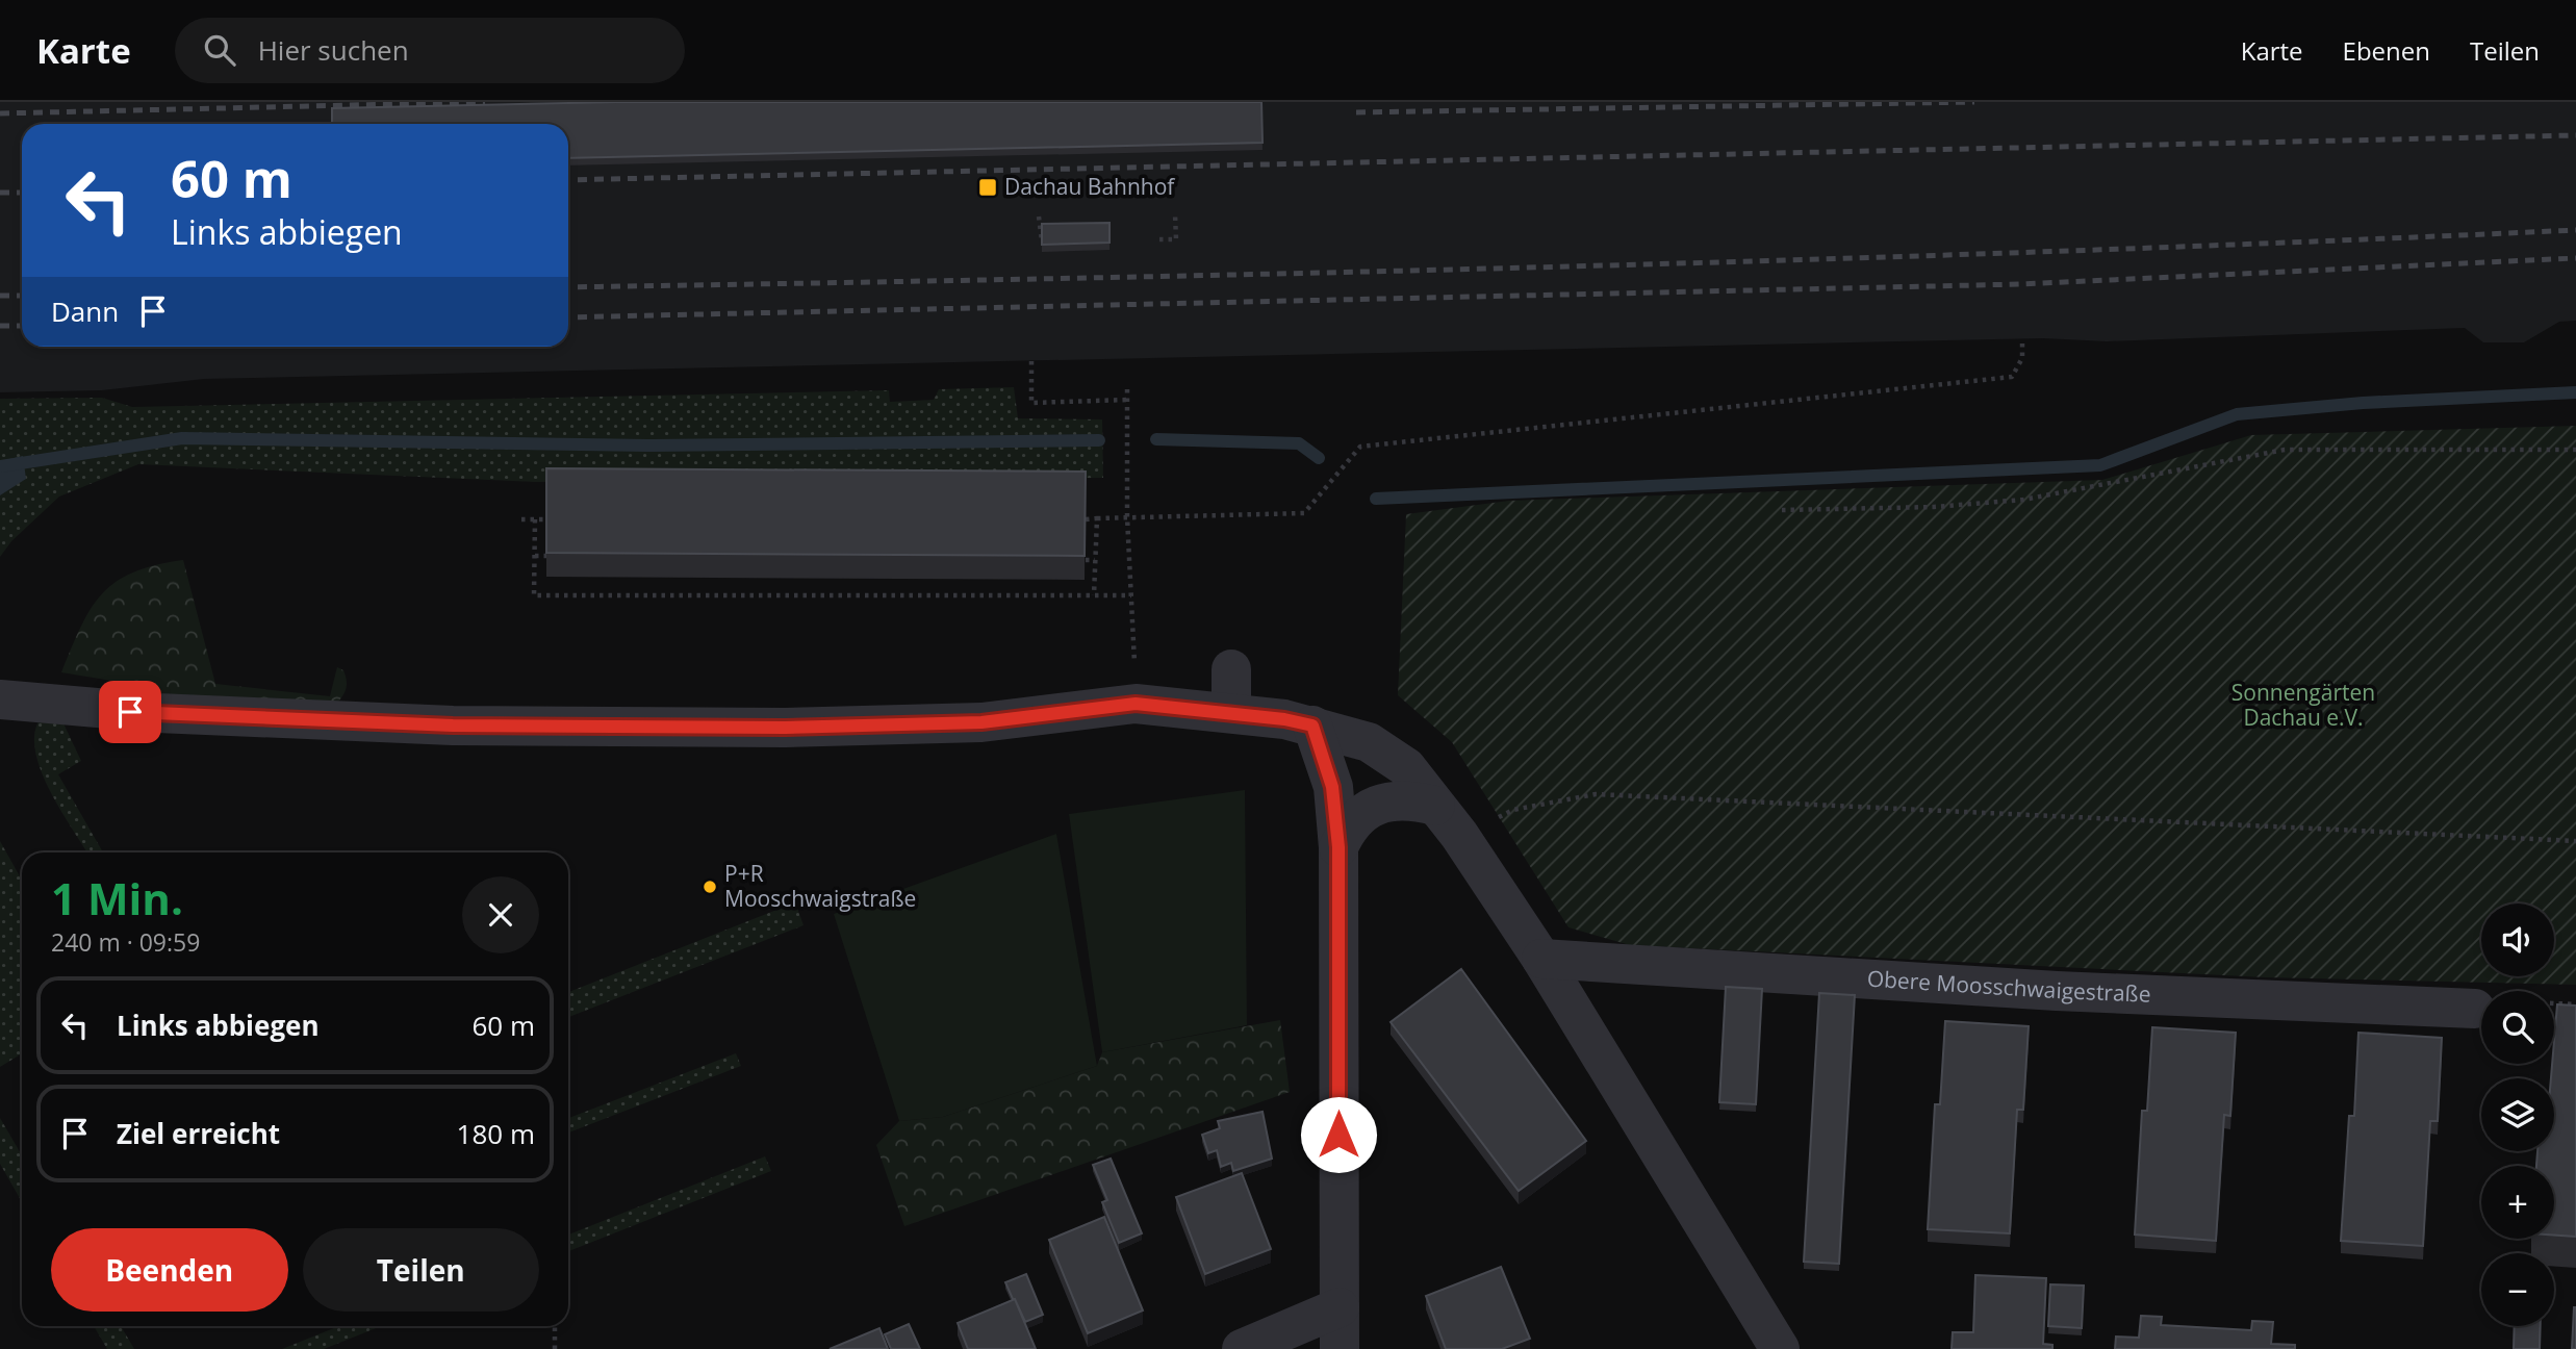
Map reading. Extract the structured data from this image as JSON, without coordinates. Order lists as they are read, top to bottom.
{
  "streets": {
    "street": ["Obere Moosschwaigestraße"]
  },
  "parks": ["Sonnengärten Dachau e.V."],
  "places": {
    "transit": ["Dachau Bahnhof"],
    "other": ["P+R Mooschwaigstraße"]
  },
  "page": {
    "header": "Karte",
    "search": "Hier suchen",
    "nav": ["Karte", "Ebenen", "Teilen"],
    "turn": ["60 m", "Links abbiegen"],
    "then": "Dann",
    "heading": ["1 Min.", "240 m · 09:59"],
    "map_buttons": ["+", "−"],
    "list": [
      {
        "name": "Links abbiegen",
        "value": "60 m"
      },
      {
        "name": "Ziel erreicht",
        "value": "180 m"
      }
    ],
    "buttons": ["Beenden", "Teilen"]
  }
}
